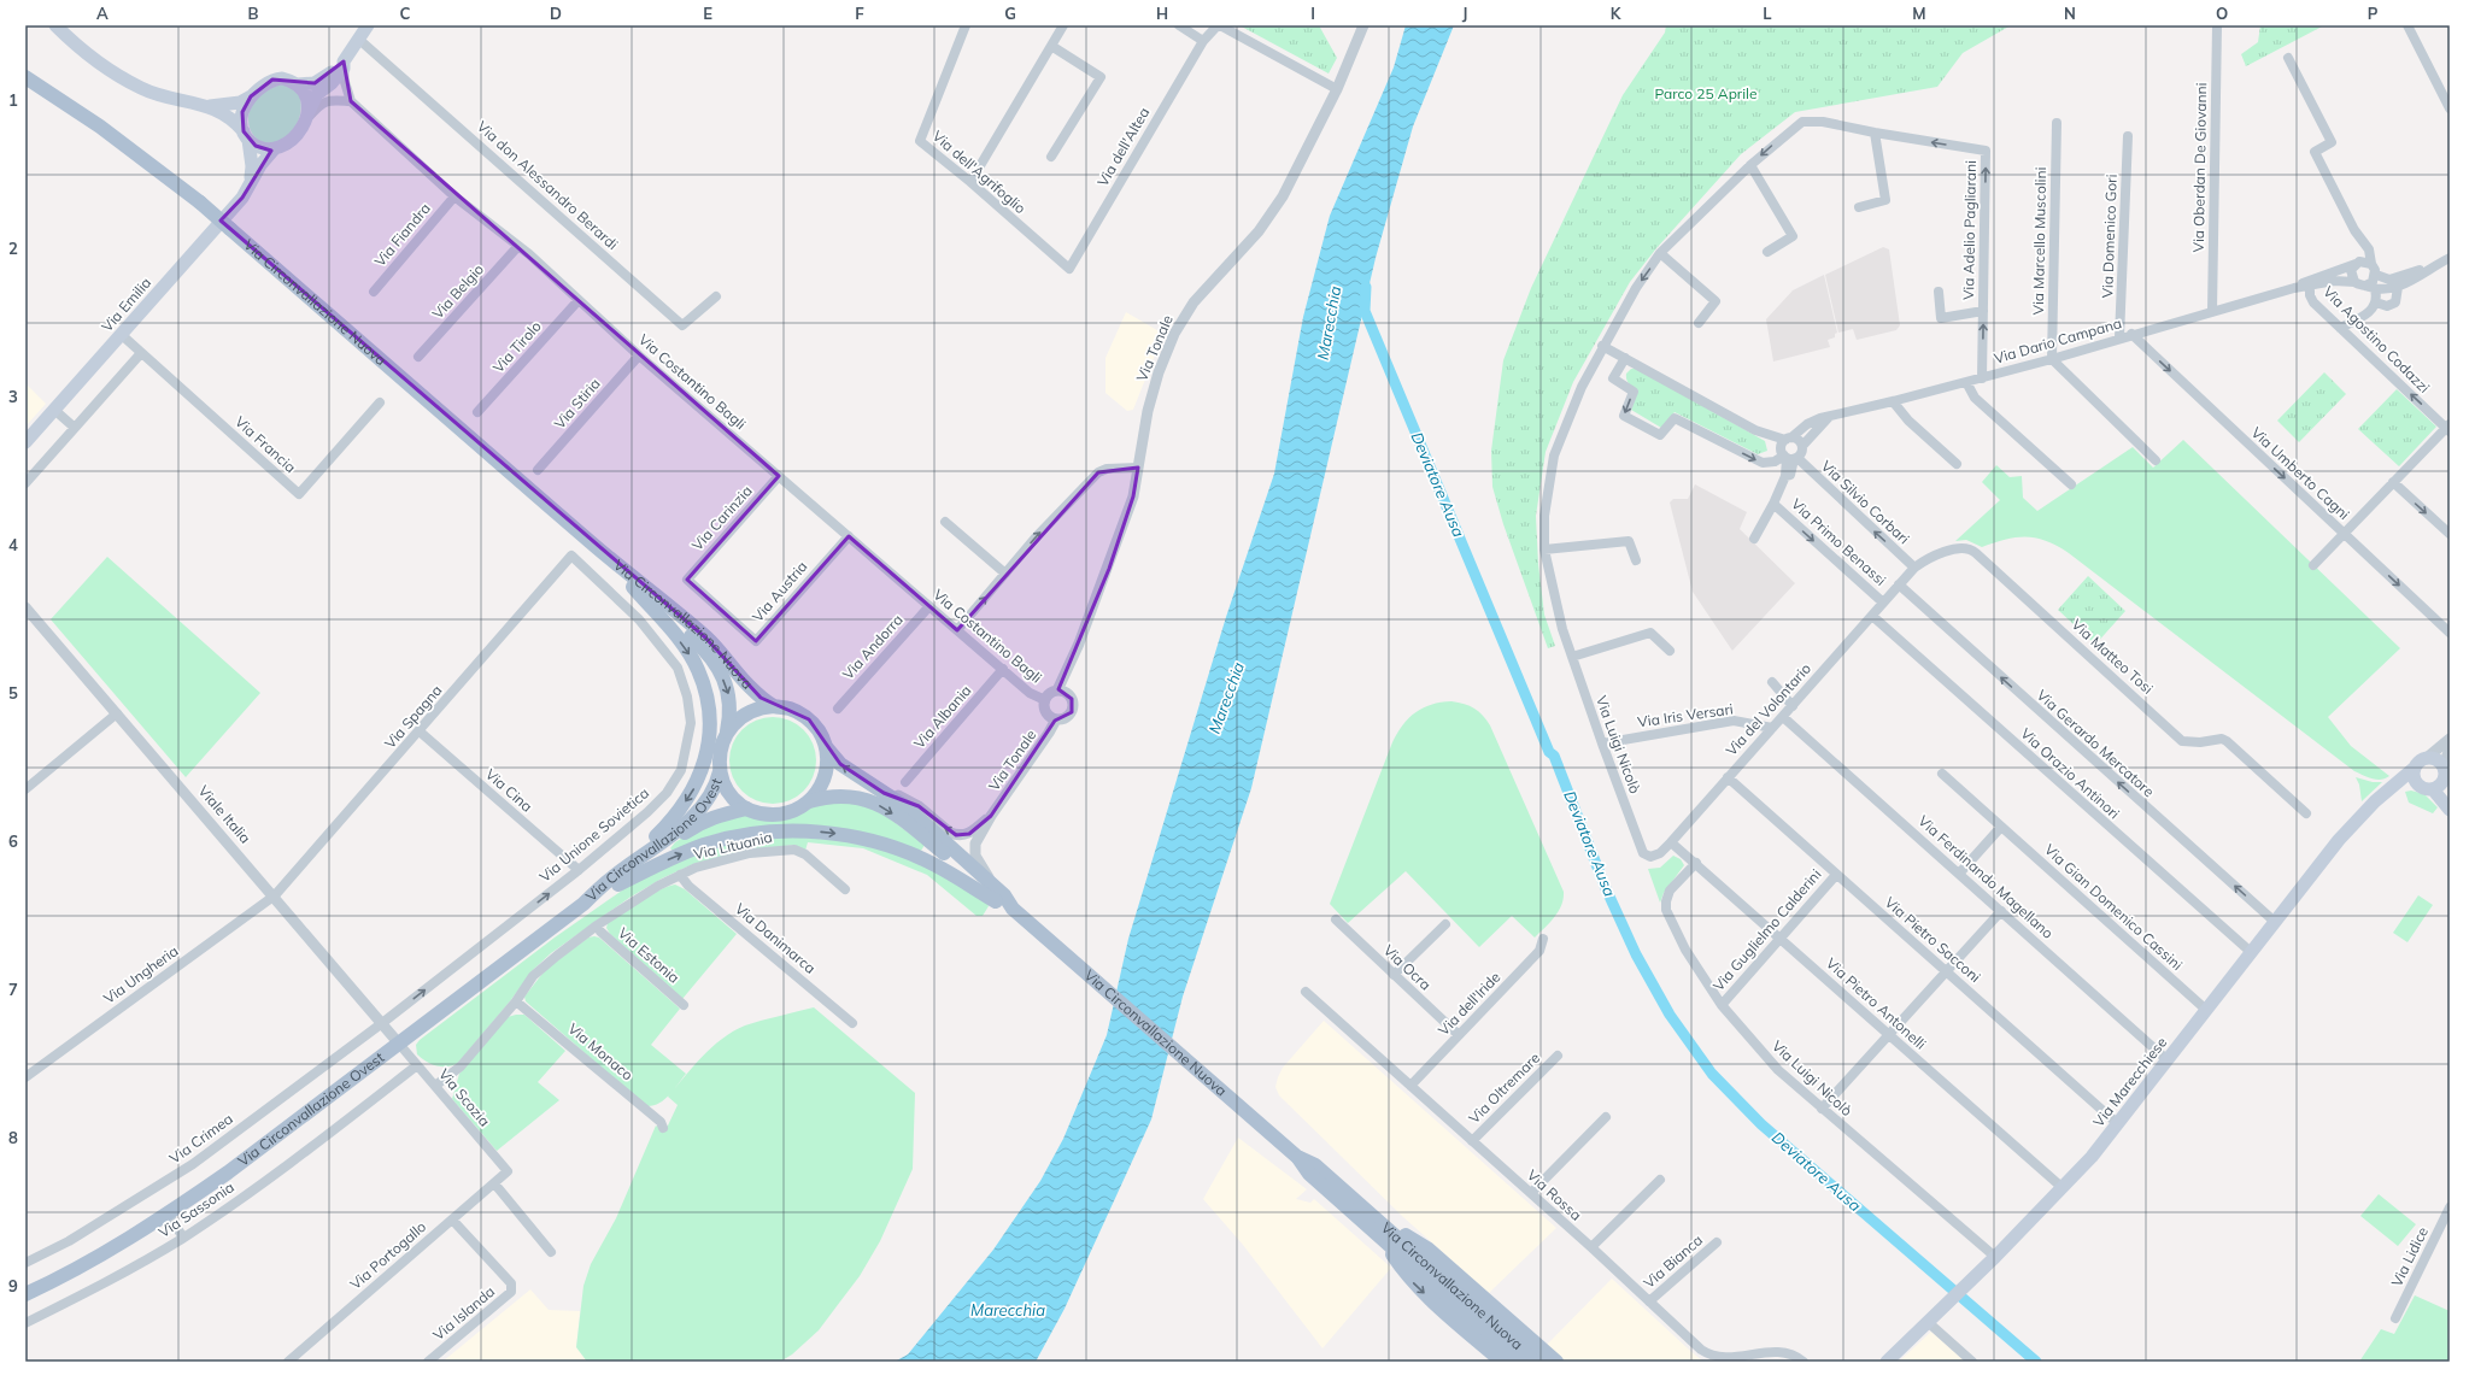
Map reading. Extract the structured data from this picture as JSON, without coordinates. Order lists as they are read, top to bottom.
{
  "streets": {
    "main road": [
      "Via Circonvallazione Nuova",
      "Via Emilia",
      "Via Circonvallazione Ovest",
      "Via Marecchiese"
    ],
    "street": [
      "Via dell'Altea",
      "Via Oberdan De Giovanni",
      "Via dell'Agrifoglio",
      "Via don Alessandro Berardi",
      "Via Adelio Pagliarani",
      "Via Fiandra",
      "Via Domenico Gori",
      "Via Marcello Muscolini",
      "Via Belgio",
      "Via Agostino Codazzi",
      "Via Dario Campana",
      "Via Tirolo",
      "Via Tonale",
      "Via Costantino Bagli",
      "Via Stiria",
      "Via Francia",
      "Via Umberto Cagni",
      "Via Silvio Corbari",
      "Via Carinzia",
      "Via Primo Benassi",
      "Via Austria",
      "Via Andorra",
      "Via Matteo Tosi",
      "Via del Volontario",
      "Via Iris Versari",
      "Via Spagna",
      "Via Albania",
      "Via Gerardo Mercatore",
      "Via Luigi Nicolò",
      "Via Orazio Antinori",
      "Via Cina",
      "Viale Italia",
      "Via Unione Sovietica",
      "Via Lituania",
      "Via Ferdinando Magellano",
      "Via Gian Domenico Cassini",
      "Via Guglielmo Calderini",
      "Via Danimarca",
      "Via Pietro Sacconi",
      "Via Estonia",
      "Via Ocra",
      "Via Ungheria",
      "Via dell'Iride",
      "Via Pietro Antonelli",
      "Via Monaco",
      "Via Oltremare",
      "Via Scozia",
      "Via Crimea",
      "Via Rossa",
      "Via Sassonia",
      "Via Portogallo",
      "Via Lidice",
      "Via Bianca",
      "Via Islanda"
    ]
  },
  "crossings": [
    ["Via dell'Altea", "Via dell'Agrifoglio"],
    ["Via Oberdan De Giovanni", "Via Dario Campana"],
    ["Via Adelio Pagliarani", "Via Dario Campana"],
    ["Via Adelio Pagliarani", "Via Luigi Nicolò"],
    ["Via Fiandra", "Via Costantino Bagli"],
    ["Via Domenico Gori", "Via Dario Campana"],
    ["Via Marcello Muscolini", "Via Dario Campana"],
    ["Via Belgio", "Via Costantino Bagli"],
    ["Via Circonvallazione Nuova", "Via Tonale"],
    ["Via Circonvallazione Nuova", "Via Circonvallazione Ovest"],
    ["Via Emilia", "Via Francia"],
    ["Via Agostino Codazzi", "Via Dario Campana"],
    ["Via Dario Campana", "Via Umberto Cagni"],
    ["Via Dario Campana", "Via Silvio Corbari"],
    ["Via Tirolo", "Via Costantino Bagli"],
    ["Via Tonale", "Via Costantino Bagli"],
    ["Via Costantino Bagli", "Via Stiria"],
    ["Via Costantino Bagli", "Via Carinzia"],
    ["Via Costantino Bagli", "Via Austria"],
    ["Via Costantino Bagli", "Via Andorra"],
    ["Via Costantino Bagli", "Via Albania"],
    ["Via Silvio Corbari", "Via Matteo Tosi"],
    ["Via Silvio Corbari", "Via Luigi Nicolò"],
    ["Via Carinzia", "Via Austria"],
    ["Via Primo Benassi", "Via del Volontario"],
    ["Via Matteo Tosi", "Via del Volontario"],
    ["Via Matteo Tosi", "Via Gerardo Mercatore"],
    ["Via del Volontario", "Via Iris Versari"],
    ["Via del Volontario", "Via Gerardo Mercatore"],
    ["Via del Volontario", "Via Luigi Nicolò"],
    ["Via del Volontario", "Via Orazio Antinori"],
    ["Via del Volontario", "Via Ferdinando Magellano"],
    ["Via del Volontario", "Via Pietro Sacconi"],
    ["Via del Volontario", "Via Pietro Antonelli"],
    ["Via Iris Versari", "Via Luigi Nicolò"],
    ["Via Spagna", "Via Cina"],
    ["Via Spagna", "Viale Italia"],
    ["Via Spagna", "Via Unione Sovietica"],
    ["Via Spagna", "Via Ungheria"],
    ["Via Gerardo Mercatore", "Via Marecchiese"],
    ["Via Luigi Nicolò", "Via Guglielmo Calderini"],
    ["Via Luigi Nicolò", "Via Pietro Antonelli"],
    ["Via Luigi Nicolò", "Via Marecchiese"],
    ["Via Orazio Antinori", "Via Marecchiese"],
    ["Via Cina", "Via Unione Sovietica"],
    ["Viale Italia", "Via Unione Sovietica"],
    ["Viale Italia", "Via Circonvallazione Ovest"],
    ["Viale Italia", "Via Ungheria"],
    ["Viale Italia", "Via Scozia"],
    ["Viale Italia", "Via Crimea"],
    ["Via Unione Sovietica", "Via Crimea"],
    ["Via Circonvallazione Ovest", "Via Scozia"],
    ["Via Lituania", "Via Danimarca"],
    ["Via Lituania", "Via Estonia"],
    ["Via Lituania", "Via Monaco"],
    ["Via Lituania", "Via Scozia"],
    ["Via Ferdinando Magellano", "Via Marecchiese"],
    ["Via Gian Domenico Cassini", "Via Marecchiese"],
    ["Via Guglielmo Calderini", "Via Pietro Sacconi"],
    ["Via Guglielmo Calderini", "Via Pietro Antonelli"],
    ["Via Pietro Sacconi", "Via Marecchiese"],
    ["Via Ocra", "Via dell'Iride"],
    ["Via dell'Iride", "Via Rossa"],
    ["Via Pietro Antonelli", "Via Marecchiese"],
    ["Via Oltremare", "Via Rossa"],
    ["Via Scozia", "Via Sassonia"],
    ["Via Scozia", "Via Portogallo"],
    ["Via Rossa", "Via Bianca"],
    ["Via Portogallo", "Via Islanda"]
  ],
  "one_way": [
    "Via Agostino Codazzi",
    "Via Silvio Corbari",
    "Via Primo Benassi",
    "Via Gerardo Mercatore",
    "Via Unione Sovietica"
  ],
  "water": ["Marecchia", "Deviatore Ausa"],
  "parks": ["Parco 25 Aprile"],
  "grid": {
    "columns": [
      "A",
      "B",
      "C",
      "D",
      "E",
      "F",
      "G",
      "H",
      "I",
      "J",
      "K",
      "L",
      "M",
      "N",
      "O",
      "P"
    ],
    "rows": [
      "1",
      "2",
      "3",
      "4",
      "5",
      "6",
      "7",
      "8",
      "9"
    ]
  }
}
